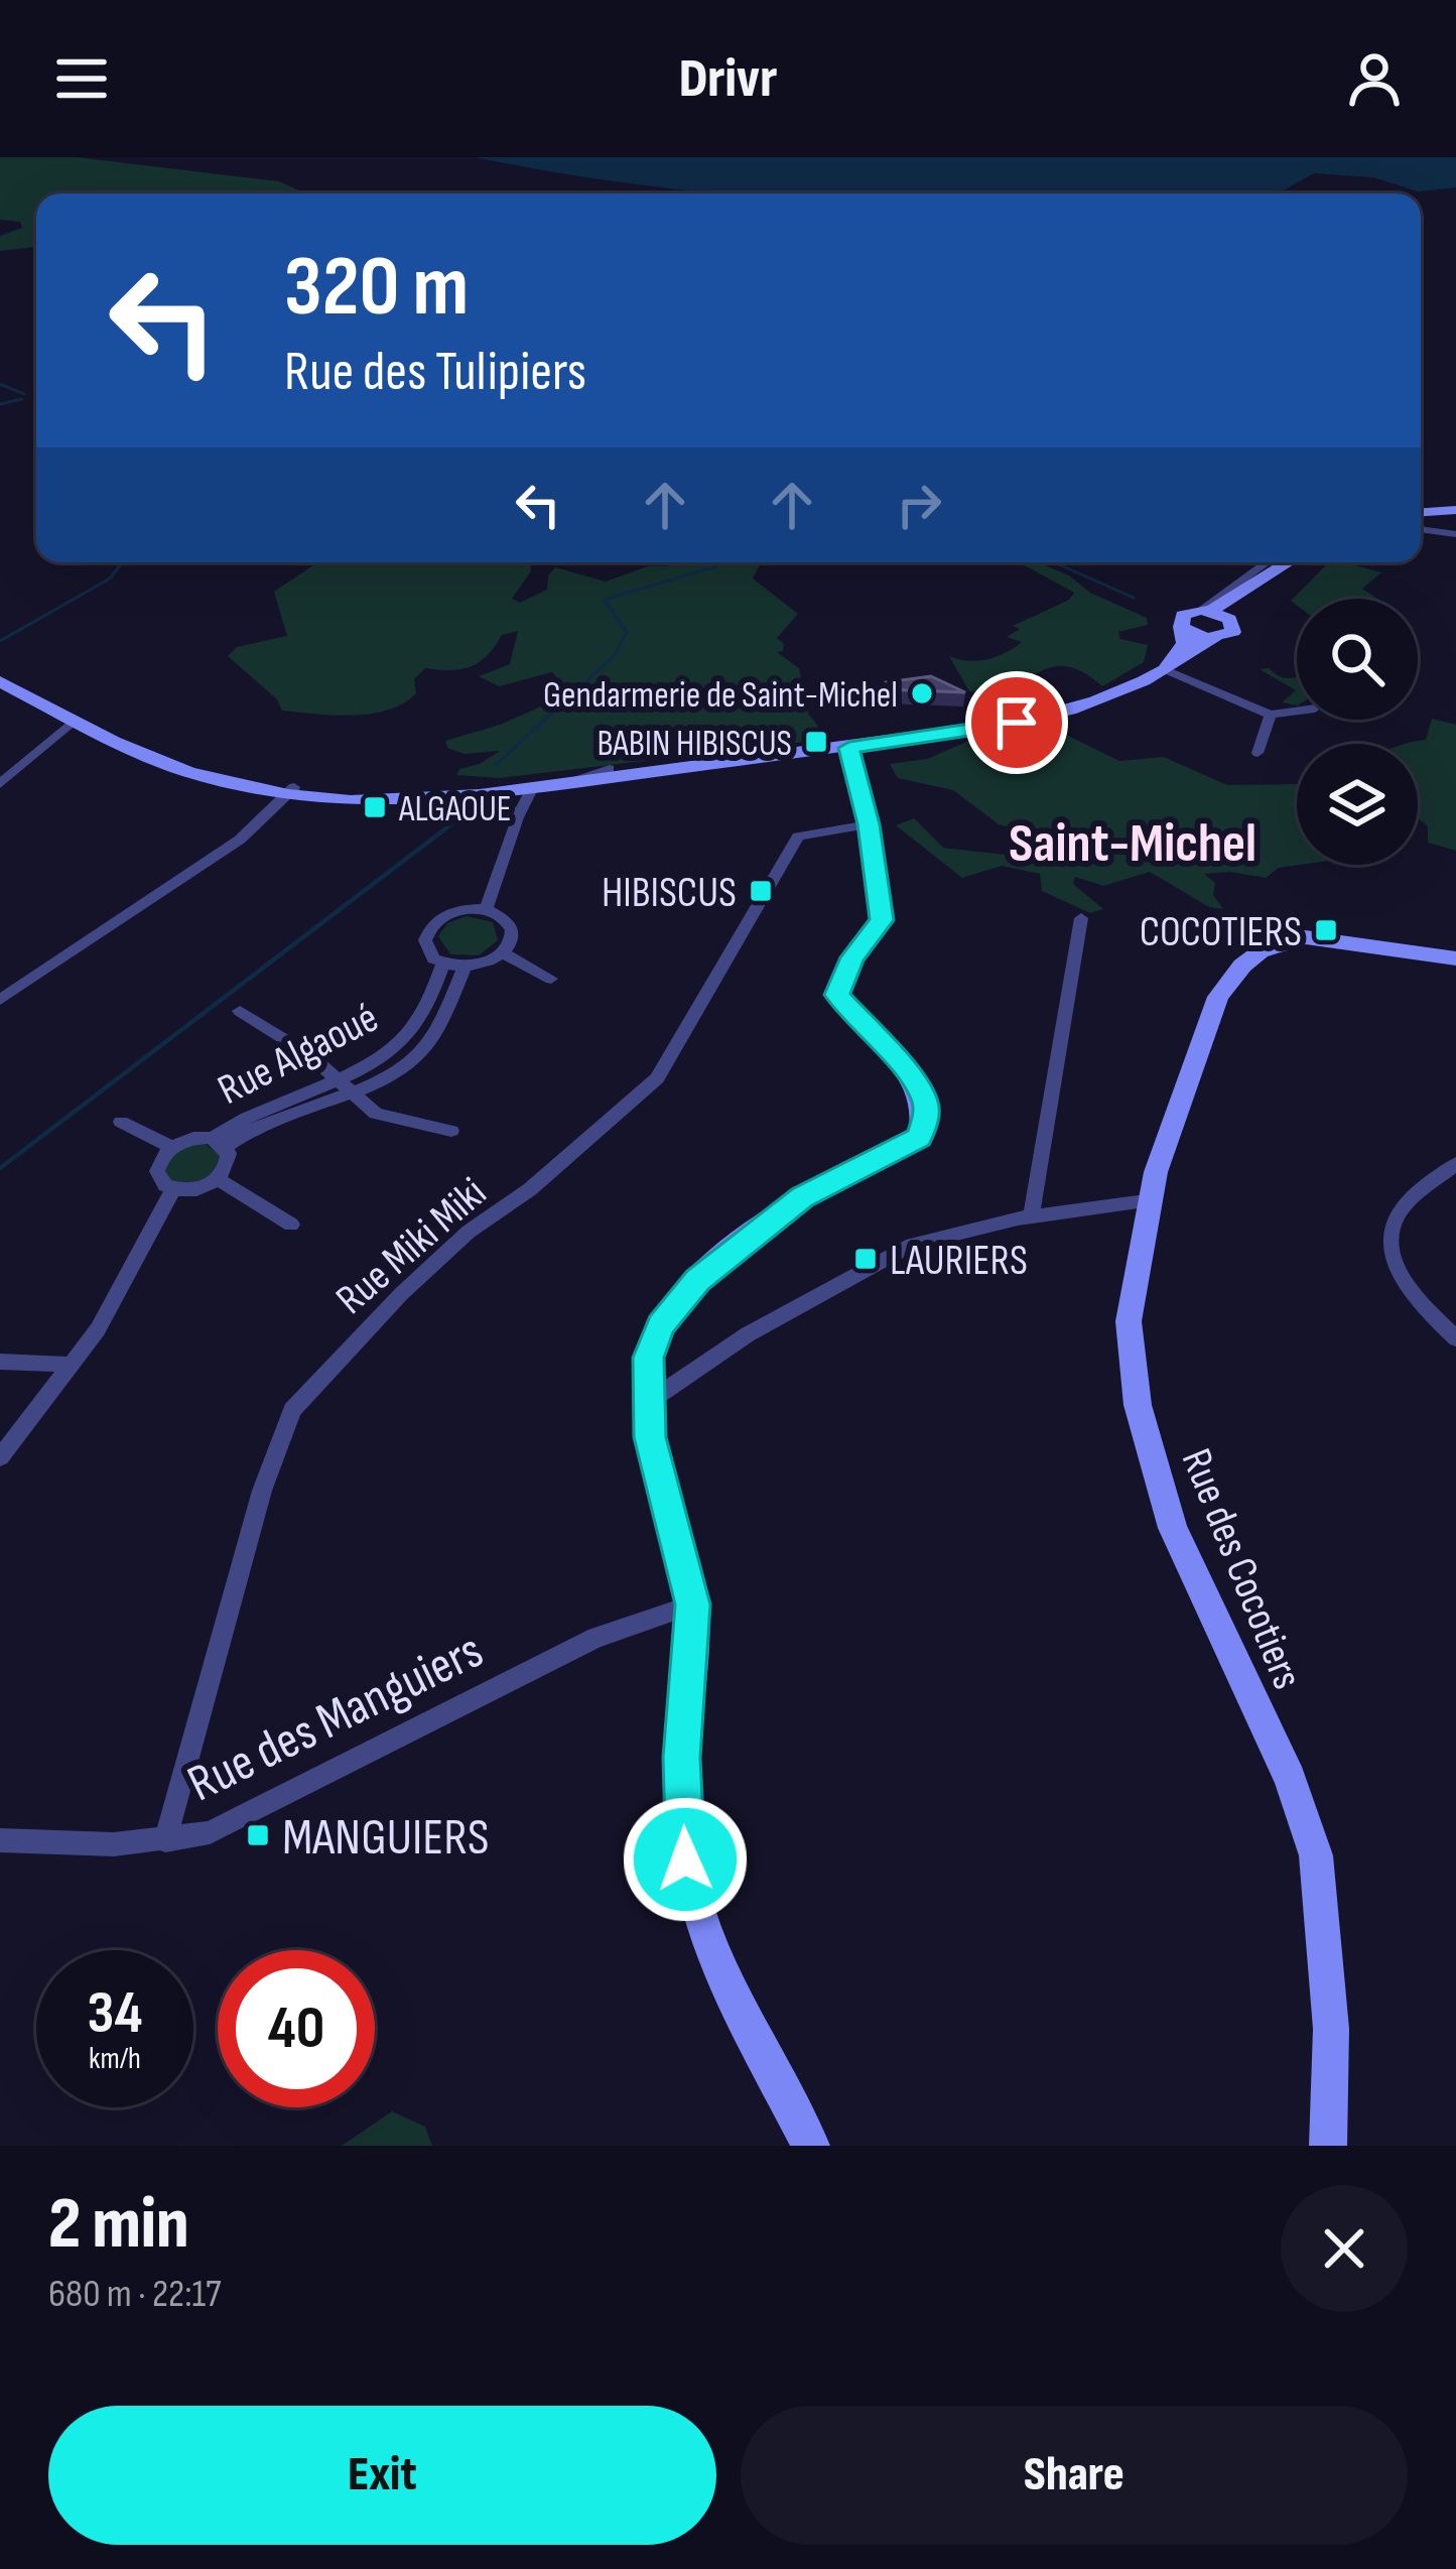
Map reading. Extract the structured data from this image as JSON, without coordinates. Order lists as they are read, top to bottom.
{
  "streets": {
    "main road": ["Rue des Cocotiers"],
    "street": ["Rue Algaoué", "Rue Miki Miki", "Rue des Manguiers"]
  },
  "crossings": [
    ["Rue Miki Miki", "Rue des Manguiers"]
  ],
  "districts": ["Saint-Michel"],
  "places": {
    "other": ["Gendarmerie de Saint-Michel"],
    "transit": [
      "BABIN HIBISCUS",
      "ALGAOUE",
      "HIBISCUS",
      "COCOTIERS",
      "LAURIERS",
      "MANGUIERS"
    ]
  },
  "page": {
    "header": "Drivr",
    "turn": ["320 m", "Rue des Tulipiers"],
    "speed": "34 km/h",
    "limit": "40",
    "heading": ["2 min", "680 m · 22:17"],
    "buttons": ["Exit", "Share"]
  }
}
